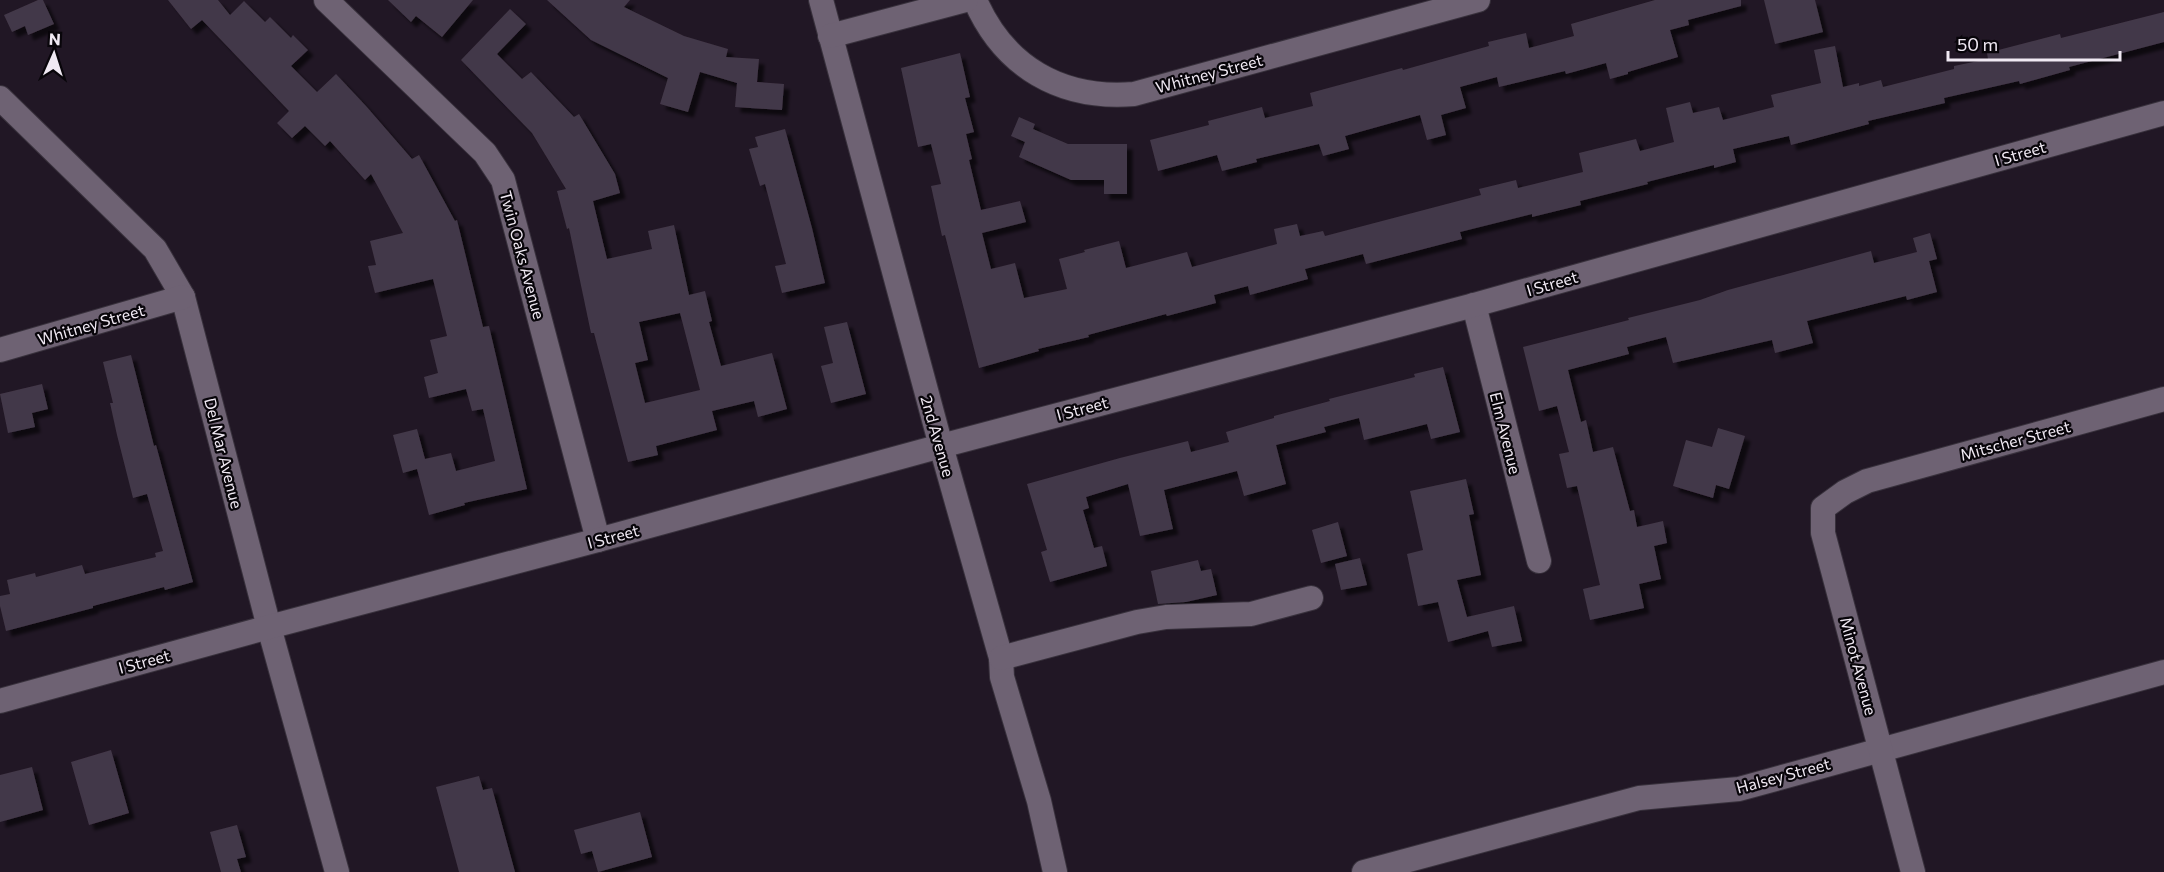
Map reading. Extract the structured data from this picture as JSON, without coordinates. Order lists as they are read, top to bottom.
{
  "streets": {
    "street": [
      "Whitney Street",
      "I Street",
      "Twin Oaks Avenue",
      "Elm Avenue",
      "2nd Avenue",
      "Mitscher Street",
      "Del Mar Avenue",
      "Minot Avenue",
      "Halsey Street"
    ]
  },
  "crossings": [
    ["Whitney Street", "Del Mar Avenue"],
    ["I Street", "Twin Oaks Avenue"],
    ["I Street", "Elm Avenue"],
    ["I Street", "2nd Avenue"],
    ["I Street", "Del Mar Avenue"],
    ["Mitscher Street", "Minot Avenue"],
    ["Minot Avenue", "Halsey Street"]
  ],
  "scale_bar": "50 m",
  "north": "top"
}
